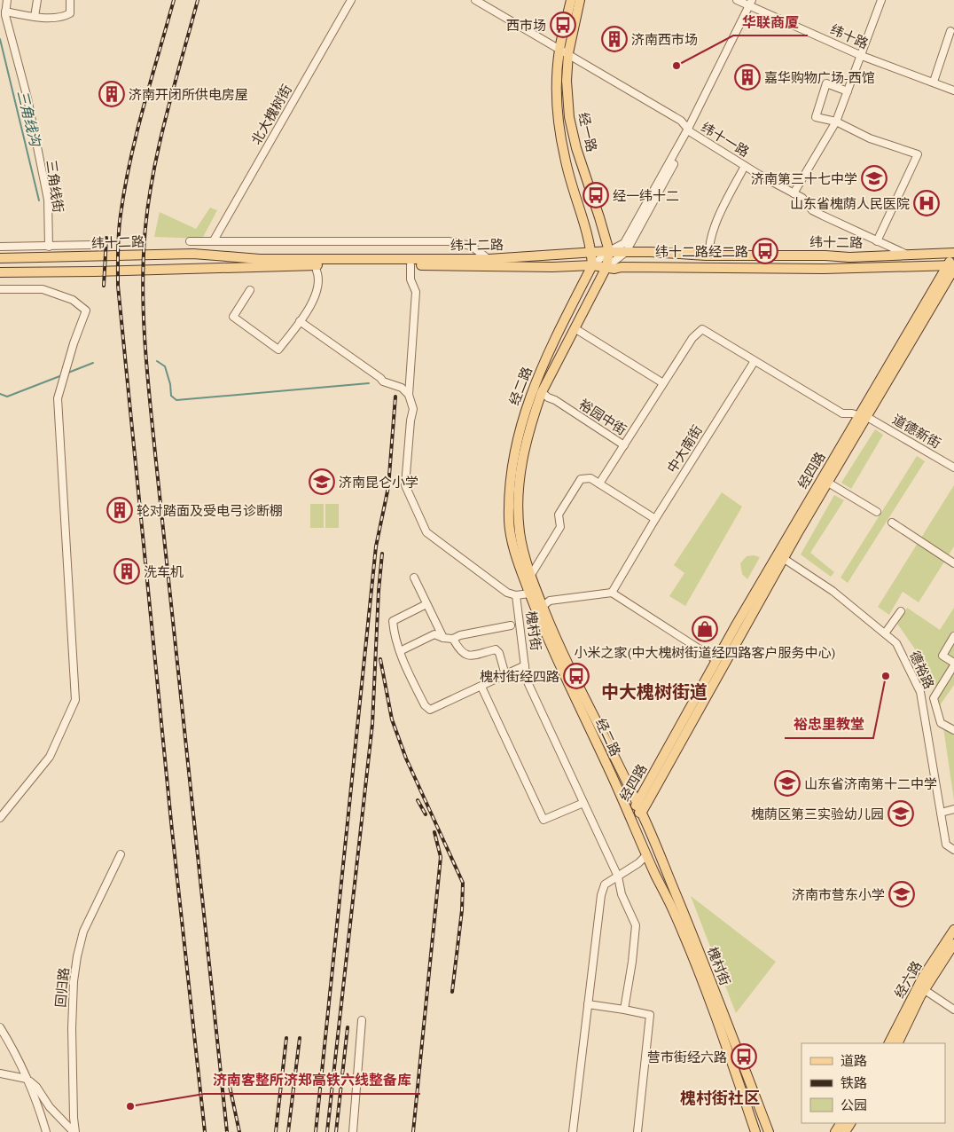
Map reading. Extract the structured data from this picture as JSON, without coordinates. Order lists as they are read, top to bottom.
{
  "streets": {
    "main road": [
      "经一路",
      "纬十二路",
      "经二路",
      "经四路",
      "槐村街",
      "经六路"
    ],
    "street": [
      "纬十路",
      "北大槐树街",
      "纬十一路",
      "三角线街",
      "裕园中街",
      "道德新街",
      "中大南街",
      "德裕路",
      "回归路"
    ]
  },
  "crossings": [
    ["纬十路", "经二路"],
    ["经一路", "纬十一路"],
    ["经一路", "纬十二路"],
    ["经一路", "经二路"],
    ["纬十一路", "纬十二路"],
    ["纬十一路", "经二路"],
    ["纬十二路", "经二路"],
    ["纬十二路", "经四路"],
    ["经二路", "裕园中街"],
    ["经二路", "经四路"],
    ["经二路", "槐村街"],
    ["道德新街", "经四路"],
    ["经四路", "槐村街"],
    ["经四路", "德裕路"]
  ],
  "districts": ["中大槐树街道", "槐村街社区"],
  "water": ["三角线沟"],
  "places": {
    "bus stop": [
      "西市场",
      "经一纬十二",
      "纬十二路经二路",
      "槐村街经四路",
      "营市街经六路"
    ],
    "building": [
      "济南西市场",
      "嘉华购物广场-西馆",
      "济南开闭所供电房屋",
      "轮对踏面及受电弓诊断棚",
      "洗车机"
    ],
    "other": ["华联商厦", "裕忠里教堂", "济南客整所济郑高铁六线整备库"],
    "school or university": [
      "济南第三十七中学",
      "济南昆仑小学",
      "山东省济南第十二中学",
      "槐荫区第三实验幼儿园",
      "济南市营东小学"
    ],
    "hospital": ["山东省槐荫人民医院"],
    "shop": ["小米之家(中大槐树街道经四路客户服务中心)"]
  },
  "legend": ["道路", "铁路", "公园"]
}
